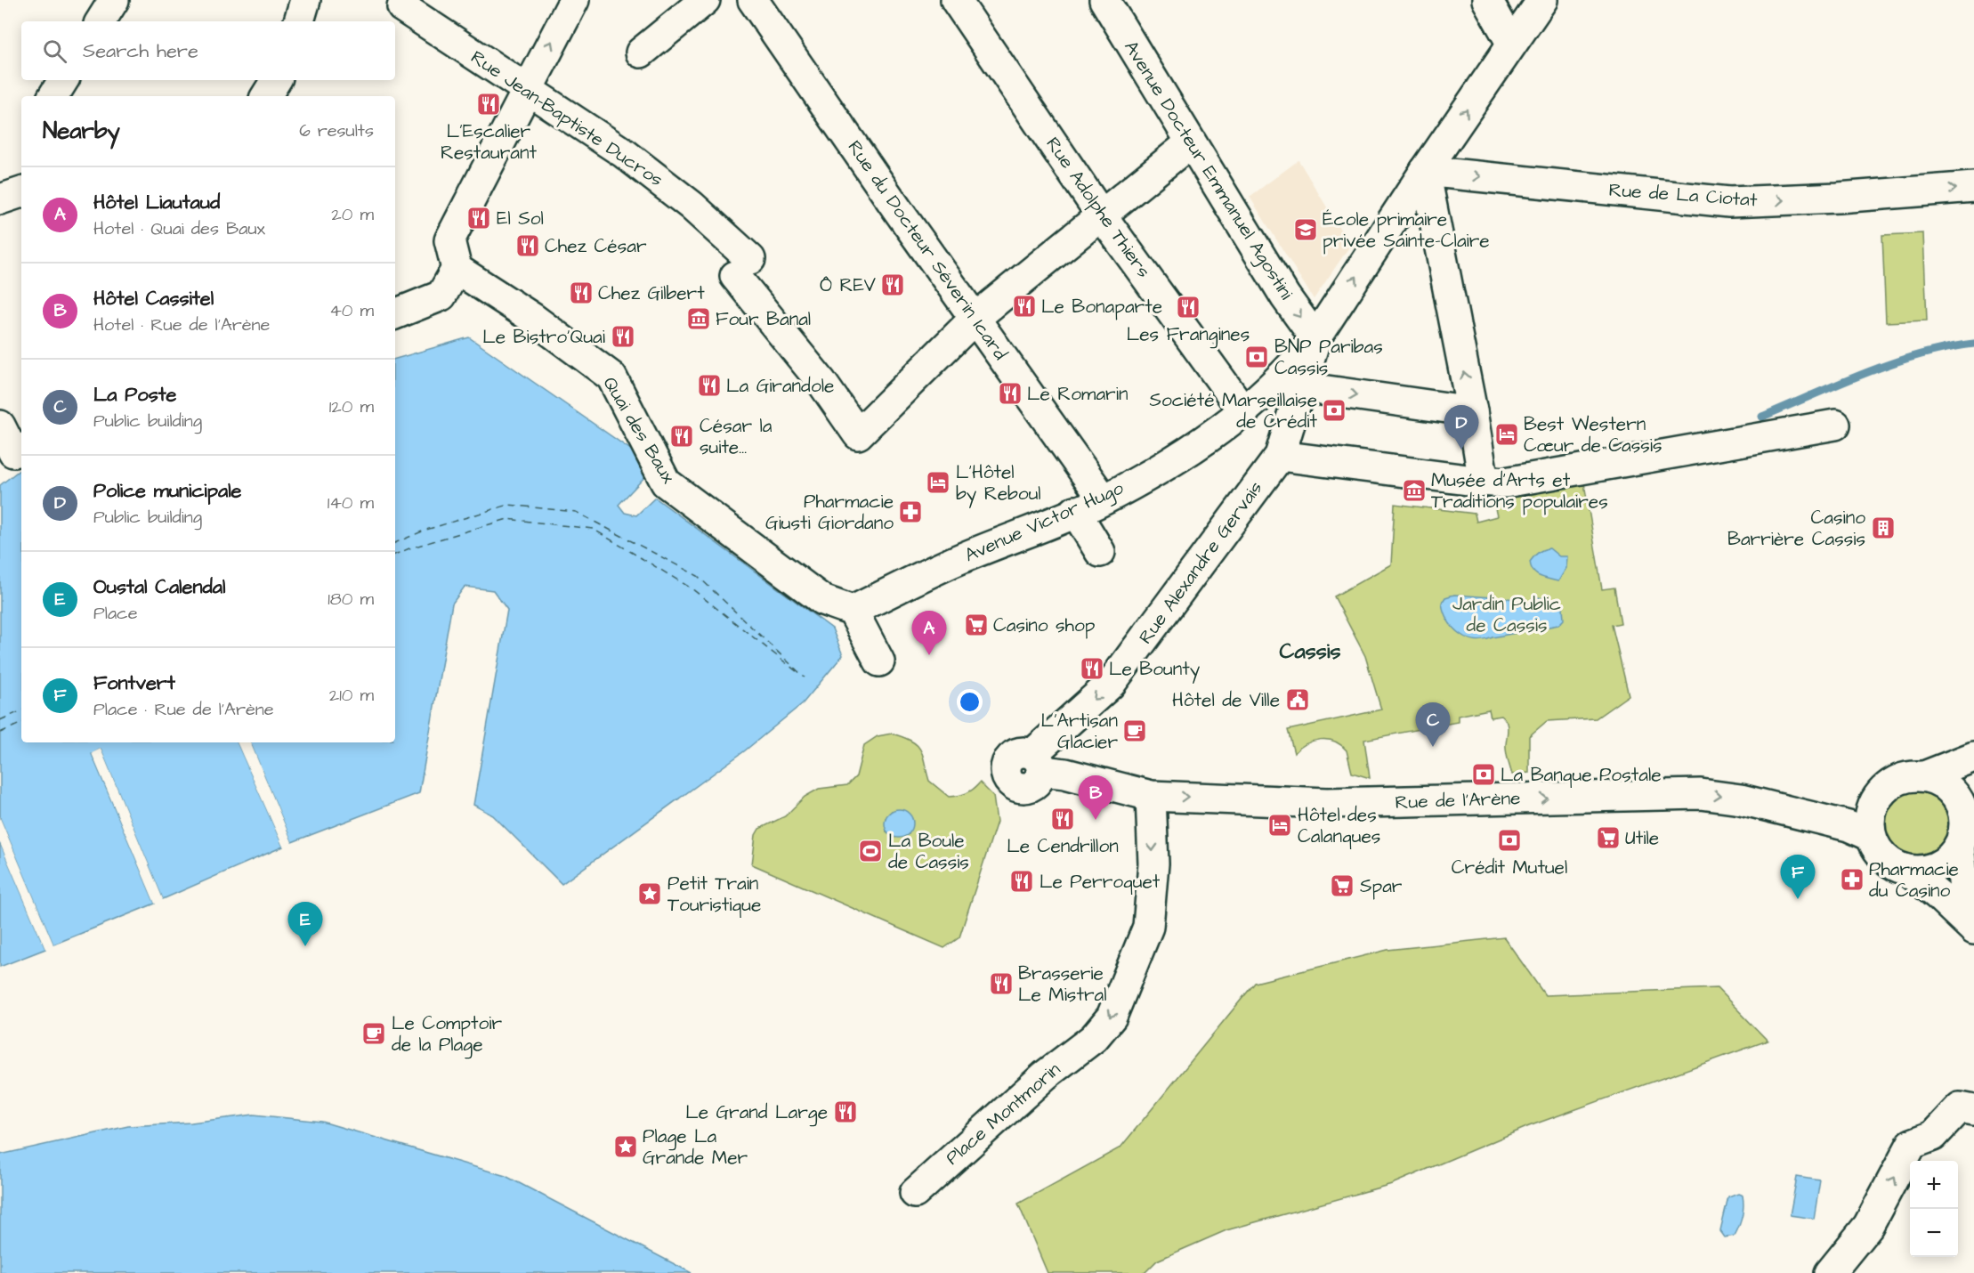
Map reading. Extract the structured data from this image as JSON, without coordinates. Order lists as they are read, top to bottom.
{
  "streets": {
    "street": [
      "Rue Jean-Baptiste Ducros",
      "Avenue Docteur Emmanuel Agostini",
      "Rue de La Ciotat",
      "Rue Adolphe Thiers",
      "Rue du Docteur Séverin Icard",
      "Quai des Baux",
      "Avenue Victor Hugo",
      "Rue Alexandre Gervais",
      "Rue de l'Arène",
      "Place Montmorin"
    ]
  },
  "crossings": [
    ["Rue Jean-Baptiste Ducros", "Rue du Docteur Séverin Icard"],
    ["Avenue Docteur Emmanuel Agostini", "Avenue Victor Hugo"],
    ["Avenue Docteur Emmanuel Agostini", "Rue Alexandre Gervais"],
    ["Rue de La Ciotat", "Avenue Victor Hugo"],
    ["Rue Adolphe Thiers", "Avenue Victor Hugo"],
    ["Rue du Docteur Séverin Icard", "Avenue Victor Hugo"],
    ["Quai des Baux", "Avenue Victor Hugo"],
    ["Avenue Victor Hugo", "Rue Alexandre Gervais"],
    ["Rue Alexandre Gervais", "Rue de l'Arène"],
    ["Rue de l'Arène", "Place Montmorin"]
  ],
  "one_way": [
    "Avenue Victor Hugo",
    "Rue Alexandre Gervais",
    "Rue de l'Arène",
    "Place Montmorin"
  ],
  "districts": ["Cassis"],
  "parks": ["Jardin Public de Cassis"],
  "places": {
    "restaurant": [
      "L'Escalier Restaurant",
      "El Sol",
      "Chez César",
      "Ô REV",
      "Chez Gilbert",
      "Le Bonaparte",
      "Les Frangines",
      "Le Bistro'Quai",
      "La Girandole",
      "Le Romarin",
      "César la suite...",
      "Le Bounty",
      "Le Cendrillon",
      "Le Perroquet",
      "Brasserie Le Mistral",
      "Le Grand Large"
    ],
    "school or university": ["École primaire privée Sainte-Claire"],
    "museum": ["Four Banal", "Musée d'Arts et Traditions populaires"],
    "bank": [
      "BNP Paribas Cassis",
      "Société Marseillaise de Crédit",
      "La Banque Postale",
      "Crédit Mutuel"
    ],
    "hotel": ["Best Western Cœur de Cassis", "L'Hôtel by Reboul", "Hôtel des Calanques"],
    "pharmacy": ["Pharmacie Giusti Giordano", "Pharmacie du Casino"],
    "building": ["Casino Barrière Cassis"],
    "supermarket": ["Casino shop", "Utile", "Spar"],
    "public building": ["Hôtel de Ville"],
    "cafe": ["L'Artisan Glacier", "Le Comptoir de la Plage"],
    "sports": ["La Boule de Cassis"],
    "place": ["Petit Train Touristique", "Plage La Grande Mer"]
  },
  "page": {
    "search": "Search here",
    "heading": ["Nearby", "6 results"],
    "list": [
      {
        "mark": "A",
        "name": "Hôtel Liautaud",
        "note": "Hotel · Quai des Baux",
        "value": "20 m"
      },
      {
        "mark": "B",
        "name": "Hôtel Cassitel",
        "note": "Hotel · Rue de l'Arène",
        "value": "40 m"
      },
      {
        "mark": "C",
        "name": "La Poste",
        "note": "Public building",
        "value": "120 m"
      },
      {
        "mark": "D",
        "name": "Police municipale",
        "note": "Public building",
        "value": "140 m"
      },
      {
        "mark": "E",
        "name": "Oustal Calendal",
        "note": "Place",
        "value": "180 m"
      },
      {
        "mark": "F",
        "name": "Fontvert",
        "note": "Place · Rue de l'Arène",
        "value": "210 m"
      }
    ],
    "pins": [
      "D",
      "A",
      "C",
      "B",
      "F",
      "E"
    ],
    "map_buttons": ["+", "−"]
  }
}
